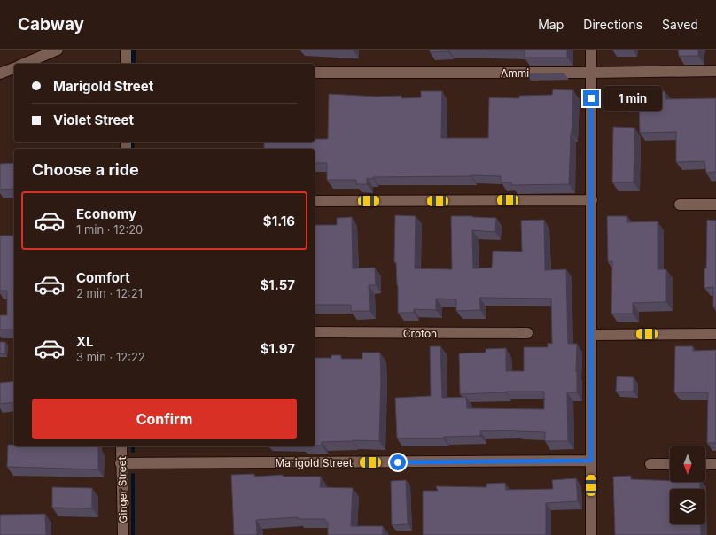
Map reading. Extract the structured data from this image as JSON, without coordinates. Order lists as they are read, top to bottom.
{
  "streets": {
    "street": [
      "Ammi",
      "Croton",
      "Marigold Street",
      "Ginger Street"
    ]
  },
  "crossings": [
    ["Marigold Street", "Ginger Street"]
  ],
  "north": "bottom",
  "page": {
    "header": "Cabway",
    "nav": ["Map", "Directions", "Saved"],
    "banner": ["Marigold Street", "Violet Street"],
    "bubble": "1 min",
    "heading": "Choose a ride",
    "list": [
      {
        "name": "Economy",
        "note": "1 min · 12:20",
        "value": "$1.16"
      },
      {
        "name": "Comfort",
        "note": "2 min · 12:21",
        "value": "$1.57"
      },
      {
        "name": "XL",
        "note": "3 min · 12:22",
        "value": "$1.97"
      }
    ],
    "buttons": "Confirm"
  }
}
